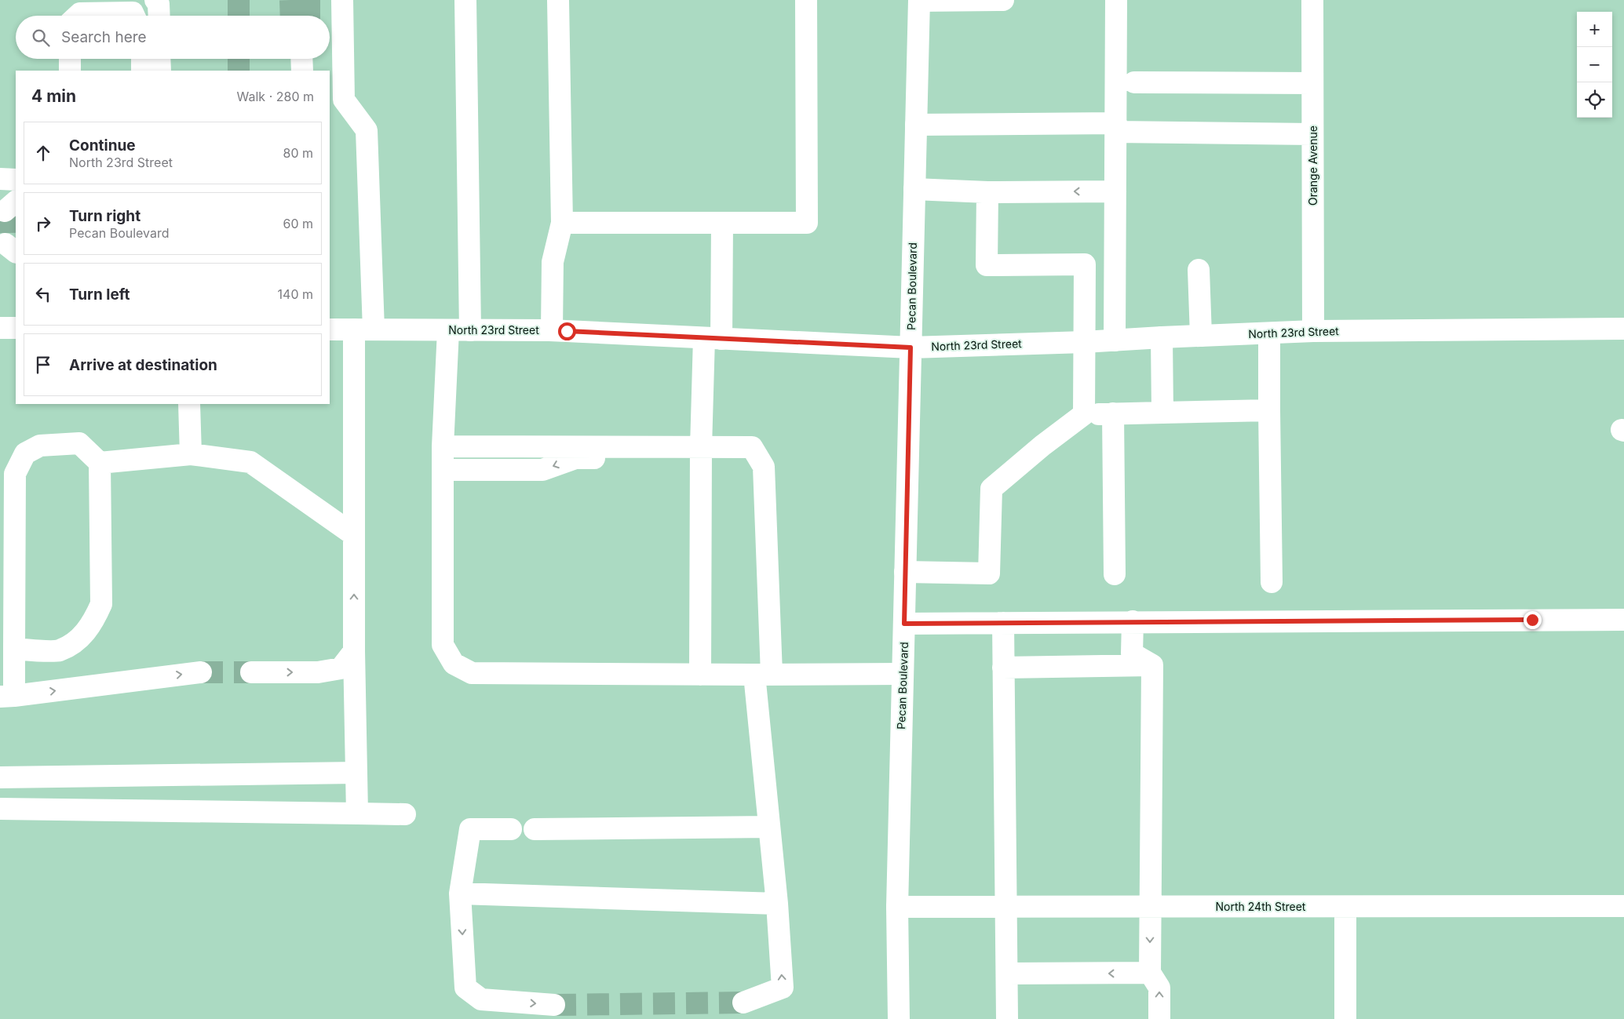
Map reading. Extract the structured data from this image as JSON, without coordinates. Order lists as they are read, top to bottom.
{
  "streets": {
    "main road": [
      "Orange Avenue",
      "Pecan Boulevard",
      "North 23rd Street",
      "North 24th Street"
    ]
  },
  "crossings": [
    ["Orange Avenue", "North 23rd Street"],
    ["Pecan Boulevard", "North 23rd Street"],
    ["Pecan Boulevard", "North 24th Street"]
  ],
  "page": {
    "map_buttons": ["+", "−"],
    "search": "Search here",
    "heading": ["4 min", "Walk · 280 m"],
    "list": [
      ["Continue", "North 23rd Street", "80 m"],
      ["Turn right", "Pecan Boulevard", "60 m"],
      ["Turn left", "140 m"],
      "Arrive at destination"
    ]
  }
}
